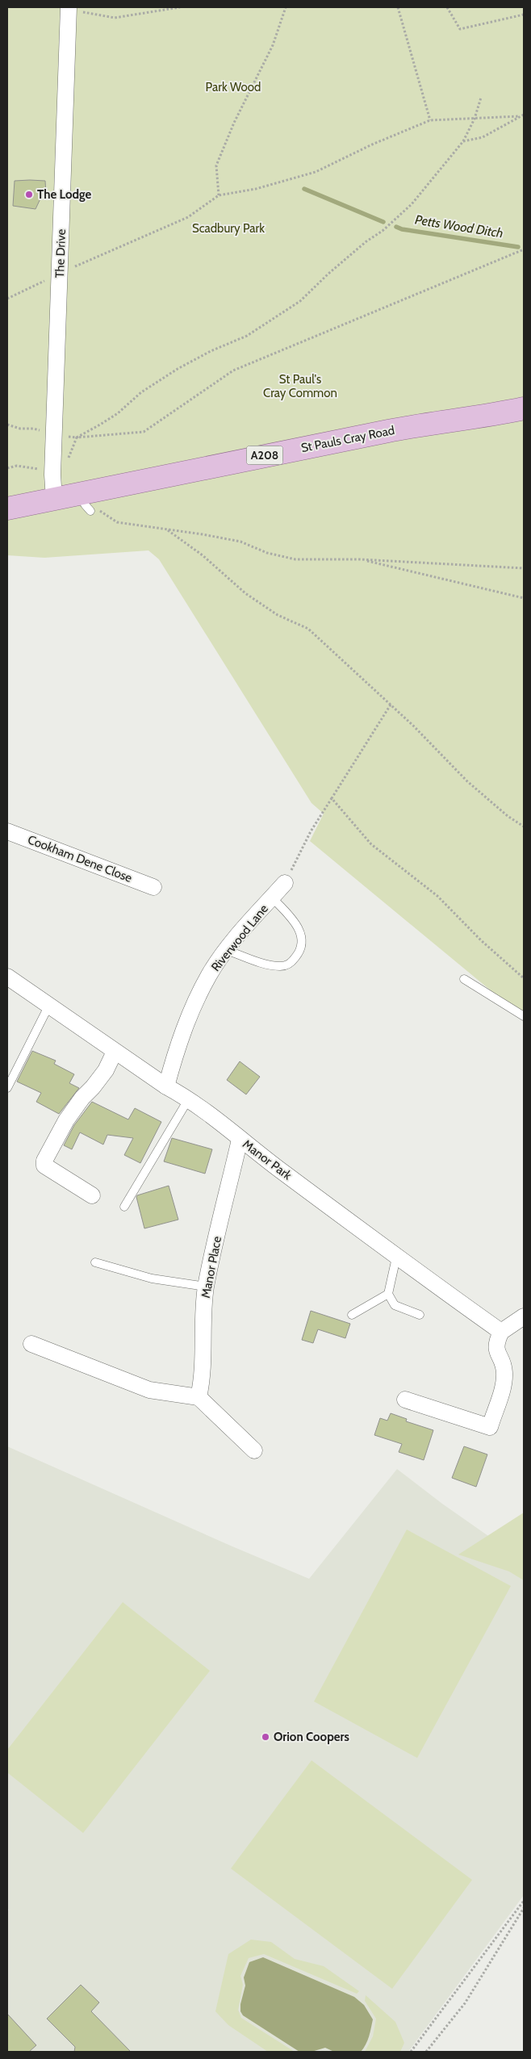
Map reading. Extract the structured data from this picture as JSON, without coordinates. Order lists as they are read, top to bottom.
{
  "streets": {
    "main road": ["St Pauls Cray Road", "A208"],
    "street": [
      "The Drive",
      "Cookham Dene Close",
      "Riverwood Lane",
      "Manor Park",
      "Manor Place"
    ]
  },
  "crossings": [
    ["The Drive", "St Pauls Cray Road"],
    ["Riverwood Lane", "Manor Park"],
    ["Manor Park", "Manor Place"]
  ],
  "water": ["Petts Wood Ditch"],
  "parks": ["Park Wood", "Scadbury Park", "St Paul's Cray Common"],
  "places": ["The Lodge", "Orion Coopers"]
}
